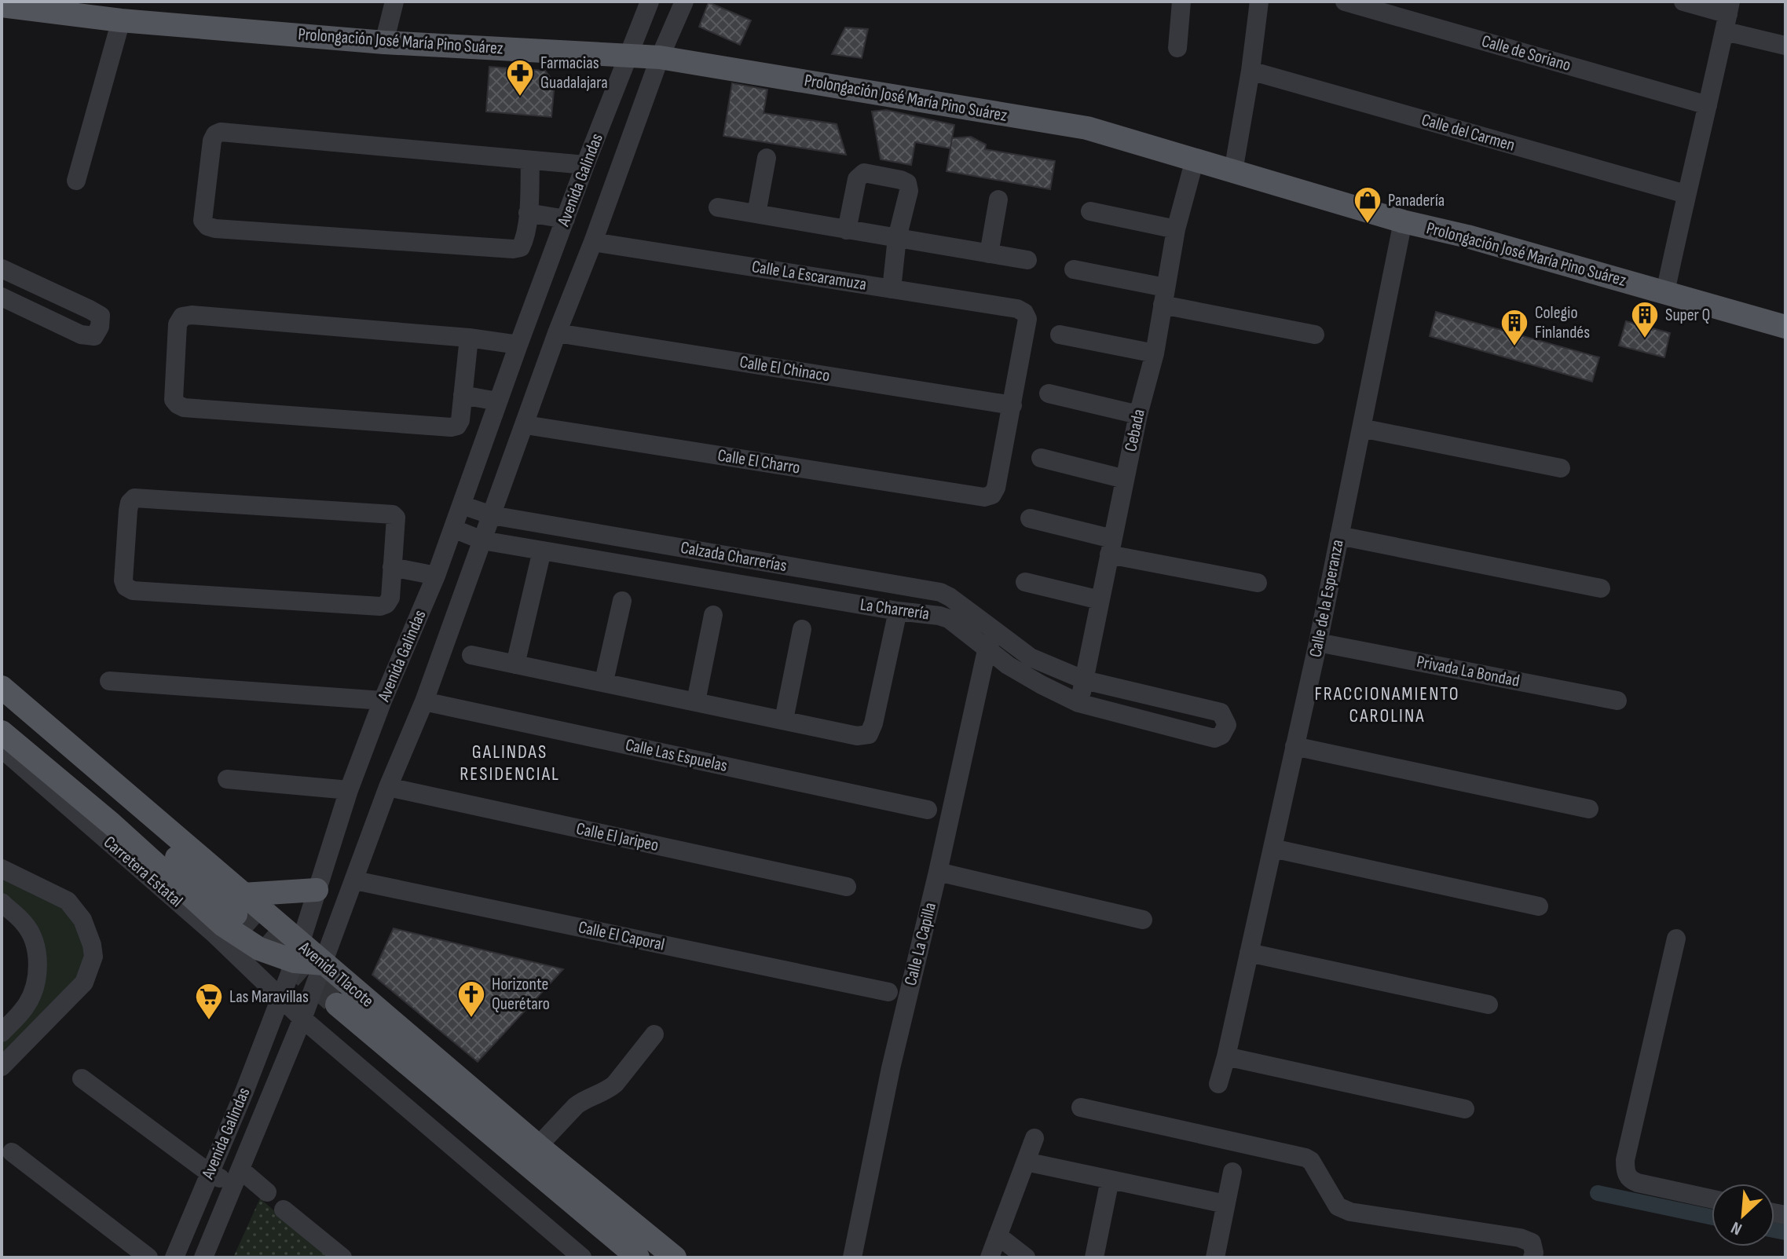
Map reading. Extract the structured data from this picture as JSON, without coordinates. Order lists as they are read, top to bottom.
{
  "streets": {
    "main road": ["Prolongación José María Pino Suárez", "Avenida Tlacote"],
    "street": [
      "Calle de Soriano",
      "Calle del Carmen",
      "Avenida Galindas",
      "Calle La Escaramuza",
      "Calle El Chinaco",
      "Cebada",
      "Calle El Charro",
      "Calzada Charrerías",
      "Calle de la Esperanza",
      "La Charrería",
      "Privada La Bondad",
      "Calle Las Espuelas",
      "Calle El Jaripeo",
      "Carretera Estatal",
      "Calle El Caporal",
      "Calle La Capilla"
    ]
  },
  "crossings": [
    ["Prolongación José María Pino Suárez", "Avenida Galindas"],
    ["Prolongación José María Pino Suárez", "Cebada"],
    ["Prolongación José María Pino Suárez", "Calle de la Esperanza"],
    ["Avenida Galindas", "Calle La Escaramuza"],
    ["Avenida Galindas", "Calle El Chinaco"],
    ["Avenida Galindas", "Calle El Charro"],
    ["Avenida Galindas", "Calzada Charrerías"],
    ["Avenida Galindas", "La Charrería"],
    ["Avenida Galindas", "Calle Las Espuelas"],
    ["Avenida Galindas", "Calle El Jaripeo"],
    ["Avenida Galindas", "Carretera Estatal"],
    ["Avenida Galindas", "Calle El Caporal"],
    ["Avenida Galindas", "Avenida Tlacote"],
    ["Calle La Escaramuza", "Calle El Chinaco"],
    ["Calle La Escaramuza", "Calle El Charro"],
    ["Calle El Chinaco", "Calle El Charro"],
    ["Cebada", "Calzada Charrerías"],
    ["Cebada", "La Charrería"],
    ["Calzada Charrerías", "La Charrería"],
    ["Calzada Charrerías", "Calle La Capilla"],
    ["Calle de la Esperanza", "Privada La Bondad"],
    ["La Charrería", "Calle La Capilla"]
  ],
  "districts": ["FRACCIONAMIENTO CAROLINA", "GALINDAS RESIDENCIAL"],
  "places": {
    "pharmacy": ["Farmacias Guadalajara"],
    "shop": ["Panadería"],
    "building": ["Super Q", "Colegio Finlandés"],
    "church": ["Horizonte Querétaro"],
    "supermarket": ["Las Maravillas"]
  },
  "north": "bottom left"
}
